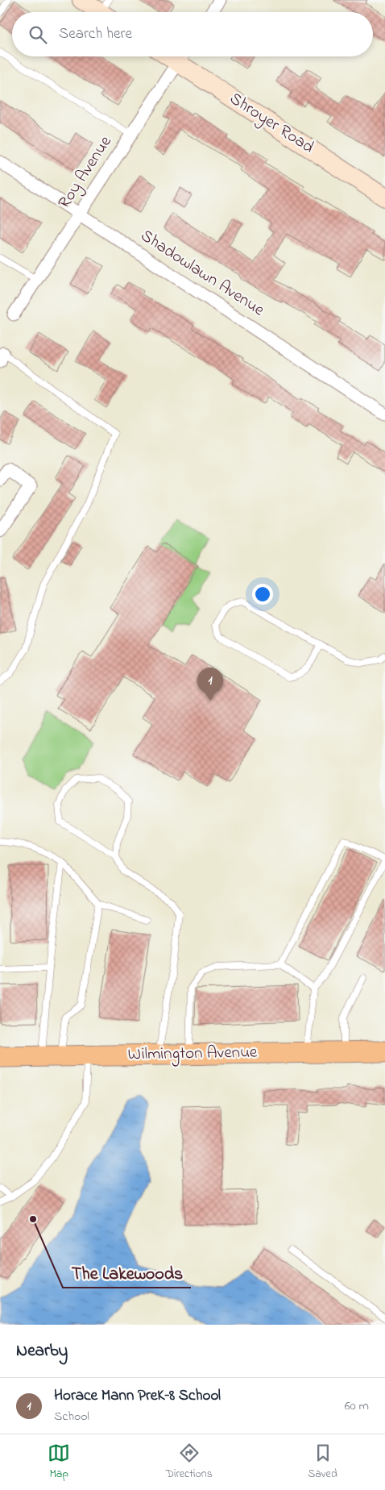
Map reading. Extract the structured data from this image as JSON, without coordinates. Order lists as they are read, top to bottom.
{
  "streets": {
    "main road": ["Shroyer Road", "Wilmington Avenue"],
    "street": ["Roy Avenue", "Shadowlawn Avenue"]
  },
  "crossings": [
    ["Shroyer Road", "Roy Avenue"],
    ["Roy Avenue", "Shadowlawn Avenue"]
  ],
  "places": ["The Lakewoods"],
  "page": {
    "search": "Search here",
    "pins": "1",
    "heading": "Nearby",
    "list": [
      {
        "mark": "1",
        "name": "Horace Mann PreK–8 School",
        "note": "School",
        "value": "60 m"
      }
    ],
    "nav": ["Map", "Directions", "Saved"]
  }
}
